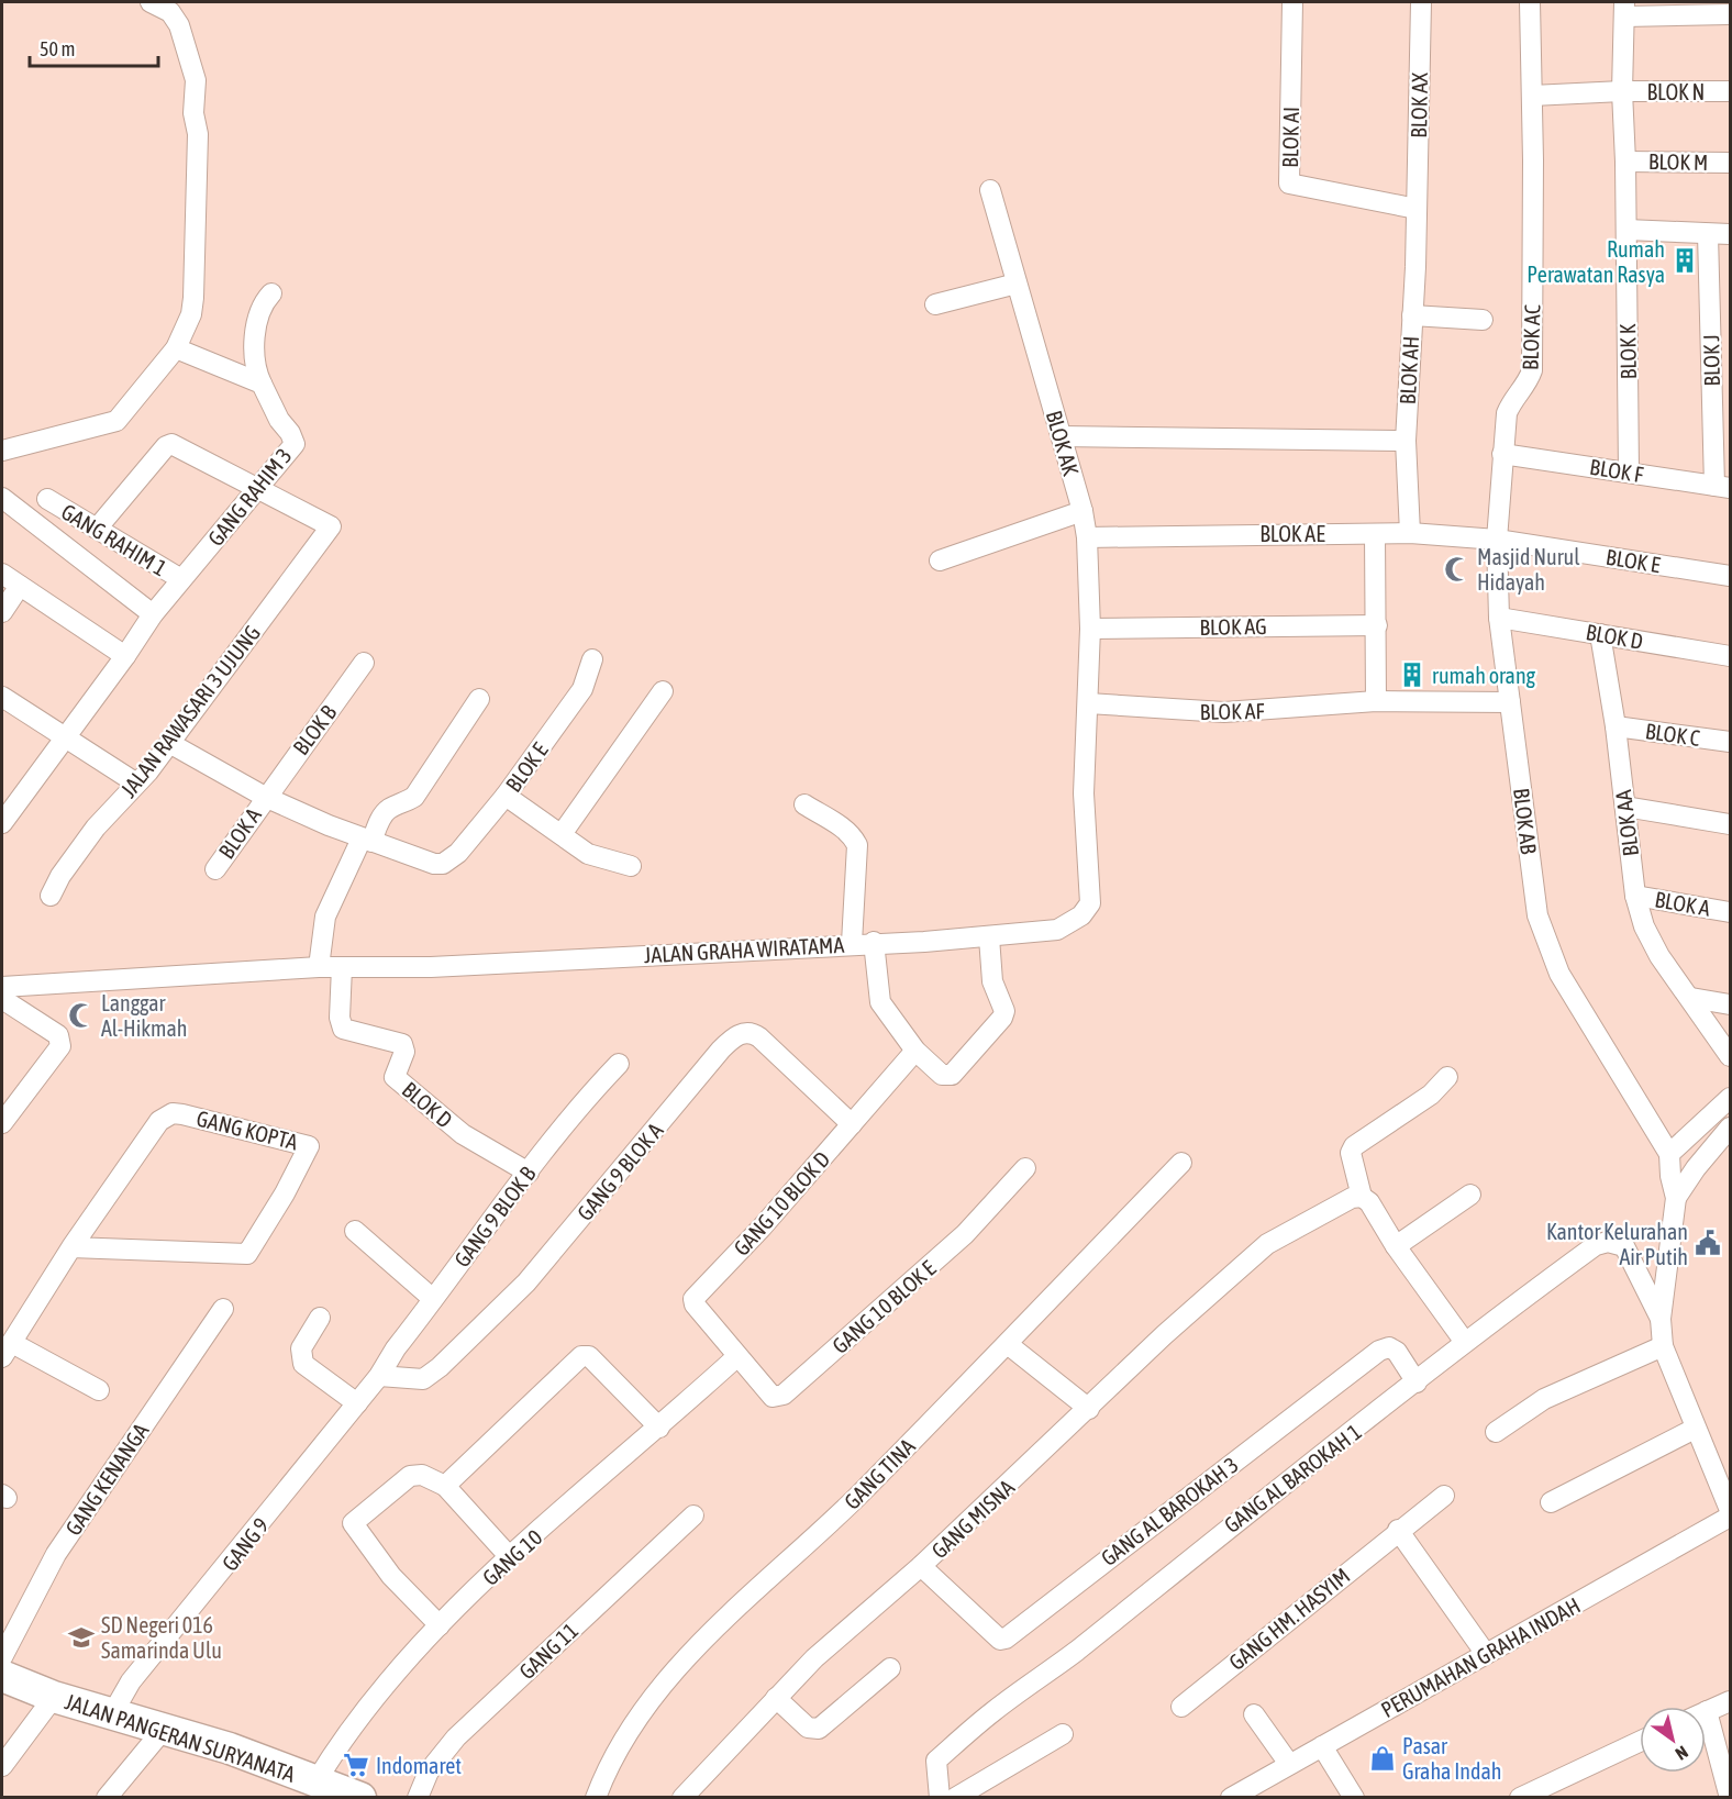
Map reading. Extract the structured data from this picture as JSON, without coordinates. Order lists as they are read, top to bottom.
{
  "streets": {
    "main road": ["JALAN PANGERAN SURYANATA"],
    "street": [
      "BLOK N",
      "BLOK AX",
      "BLOK AI",
      "BLOK M",
      "BLOK AC",
      "BLOK K",
      "BLOK J",
      "BLOK AH",
      "BLOK AK",
      "BLOK F",
      "GANG RAHIM 3",
      "BLOK AE",
      "GANG RAHIM 1",
      "BLOK E",
      "BLOK AG",
      "BLOK D",
      "JALAN RAWASARI 3 UJUNG",
      "BLOK AF",
      "BLOK B",
      "BLOK C",
      "BLOK AB",
      "BLOK AA",
      "BLOK A",
      "JALAN GRAHA WIRATAMA",
      "GANG KOPTA",
      "GANG 9 BLOK A",
      "GANG 10 BLOK D",
      "GANG 9 BLOK B",
      "GANG 10 BLOK E",
      "GANG TINA",
      "GANG AL BAROKAH 1",
      "GANG KENANGA",
      "GANG AL BAROKAH 3",
      "GANG MISNA",
      "GANG 9",
      "GANG 10",
      "GANG HM. HASYIM",
      "GANG 11",
      "PERUMAHAN GRAHA INDAH"
    ]
  },
  "crossings": [
    ["BLOK N", "BLOK AC"],
    ["BLOK N", "BLOK K"],
    ["BLOK AX", "BLOK AI"],
    ["BLOK AX", "BLOK AH"],
    ["BLOK AI", "BLOK AH"],
    ["BLOK M", "BLOK K"],
    ["BLOK AC", "BLOK F"],
    ["BLOK AC", "BLOK AB"],
    ["BLOK K", "BLOK F"],
    ["BLOK J", "BLOK F"],
    ["BLOK AH", "BLOK AE"],
    ["BLOK AK", "BLOK AE"],
    ["BLOK AK", "BLOK AG"],
    ["BLOK AK", "BLOK AF"],
    ["BLOK AK", "JALAN GRAHA WIRATAMA"],
    ["BLOK F", "BLOK AB"],
    ["GANG RAHIM 3", "GANG RAHIM 1"],
    ["GANG RAHIM 3", "JALAN RAWASARI 3 UJUNG"],
    ["BLOK AE", "BLOK E"],
    ["BLOK AE", "BLOK AB"],
    ["BLOK E", "BLOK AB"],
    ["BLOK D", "BLOK AB"],
    ["BLOK D", "BLOK AA"],
    ["BLOK D", "JALAN GRAHA WIRATAMA"],
    ["BLOK D", "GANG 9 BLOK B"],
    ["BLOK AF", "BLOK AB"],
    ["BLOK B", "BLOK A"],
    ["BLOK C", "BLOK AA"],
    ["BLOK AA", "BLOK A"],
    ["GANG 9 BLOK A", "GANG 10 BLOK D"],
    ["GANG 9 BLOK A", "GANG 9 BLOK B"],
    ["GANG 9 BLOK A", "GANG 9"],
    ["GANG 10 BLOK D", "GANG 10 BLOK E"],
    ["GANG 10 BLOK D", "GANG 10"],
    ["GANG 9 BLOK B", "GANG 9"],
    ["GANG 10 BLOK E", "GANG 10"],
    ["GANG AL BAROKAH 1", "GANG AL BAROKAH 3"],
    ["GANG AL BAROKAH 3", "GANG MISNA"],
    ["GANG 9", "JALAN PANGERAN SURYANATA"],
    ["GANG 10", "JALAN PANGERAN SURYANATA"]
  ],
  "places": {
    "building": ["Rumah Perawatan Rasya", "rumah orang"],
    "mosque": ["Masjid Nurul Hidayah", "Langgar Al-Hikmah"],
    "public building": ["Kantor Kelurahan Air Putih"],
    "school or university": ["SD Negeri 016 Samarinda Ulu"],
    "shop": ["Pasar Graha Indah"],
    "supermarket": ["Indomaret"]
  },
  "scale_bar": "50 m",
  "north": "bottom right"
}
